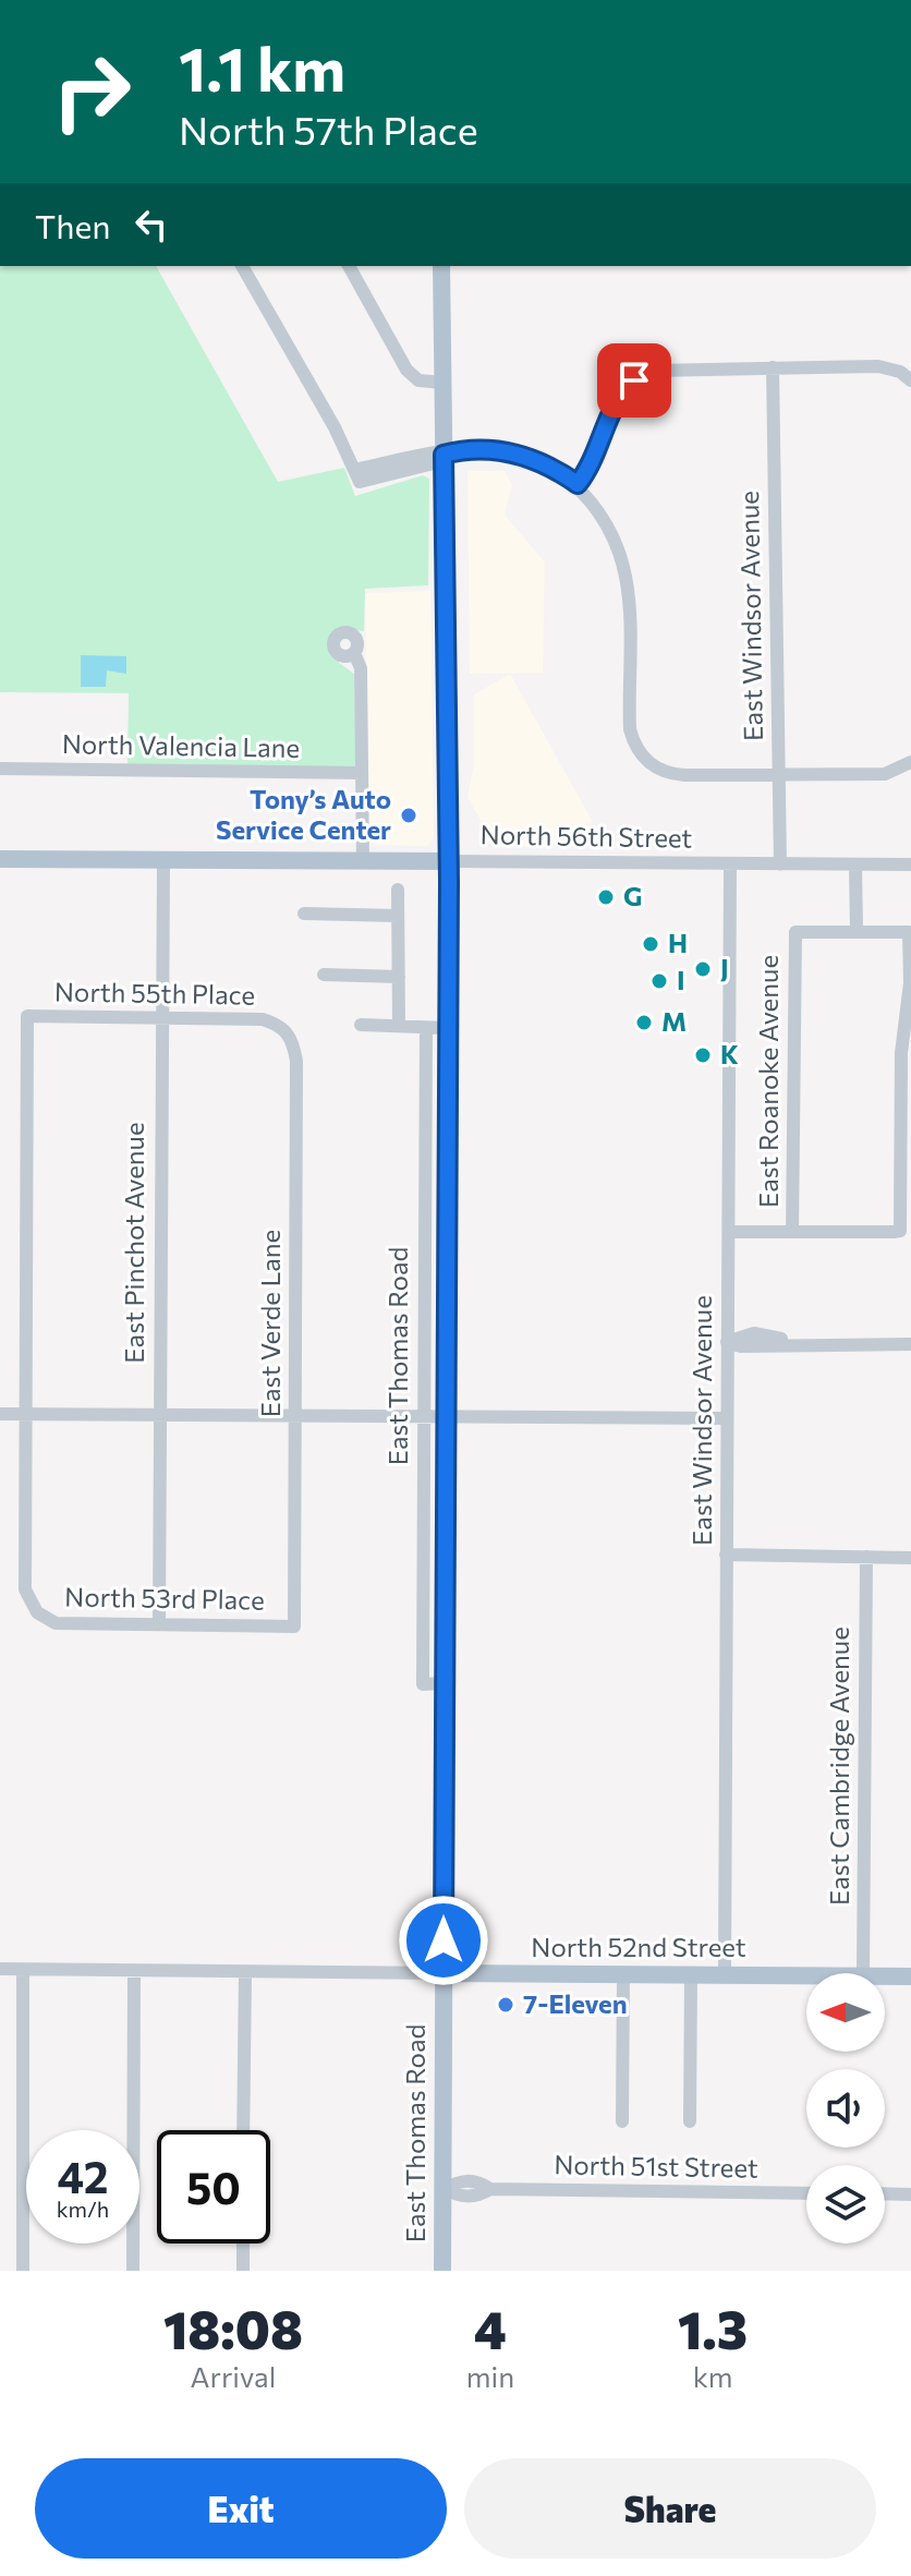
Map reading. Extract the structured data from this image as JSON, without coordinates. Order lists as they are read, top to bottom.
{
  "streets": {
    "main road": ["North 56th Street", "East Thomas Road", "North 52nd Street"],
    "street": [
      "East Windsor Avenue",
      "North Valencia Lane",
      "North 55th Place",
      "East Roanoke Avenue",
      "East Pinchot Avenue",
      "East Verde Lane",
      "North 53rd Place",
      "East Cambridge Avenue",
      "North 51st Street"
    ]
  },
  "crossings": [
    ["East Windsor Avenue", "North 56th Street"],
    ["East Windsor Avenue", "North 52nd Street"],
    ["North 56th Street", "East Pinchot Avenue"],
    ["North 56th Street", "East Thomas Road"],
    ["North 55th Place", "East Pinchot Avenue"],
    ["North 55th Place", "East Verde Lane"],
    ["North 55th Place", "North 53rd Place"],
    ["East Pinchot Avenue", "North 53rd Place"],
    ["East Verde Lane", "North 53rd Place"],
    ["East Thomas Road", "North 52nd Street"],
    ["East Thomas Road", "North 51st Street"]
  ],
  "places": [
    "Tony’s Auto Service Center",
    "G",
    "H",
    "J",
    "I",
    "M",
    "K",
    "7-Eleven"
  ],
  "north": "left",
  "page": {
    "turn": ["1.1 km", "North 57th Place"],
    "then": "Then",
    "speed": "42 km/h",
    "limit": "50",
    "eta": [
      "18:08",
      "Arrival",
      "4",
      "min",
      "1.3",
      "km"
    ],
    "buttons": ["Exit", "Share"]
  }
}
